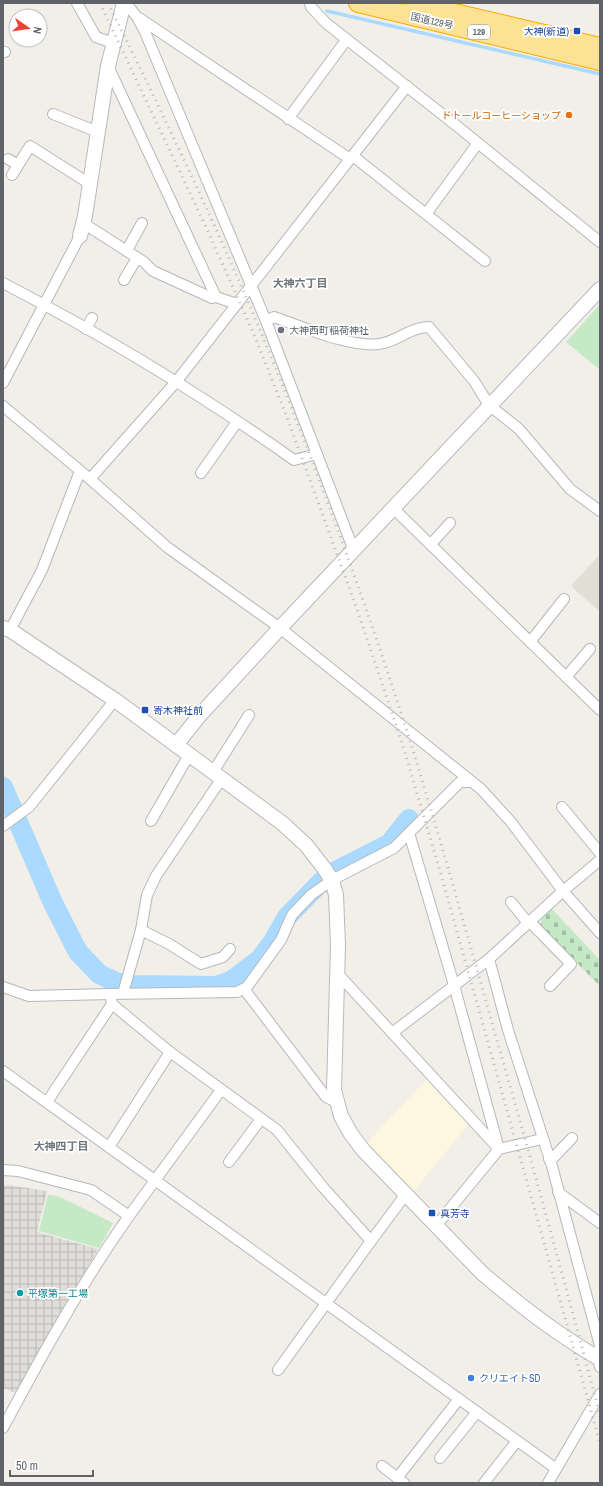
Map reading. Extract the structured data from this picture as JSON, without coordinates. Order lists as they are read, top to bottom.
{
  "streets": {
    "highway": ["国道129号", "129"]
  },
  "districts": ["大神六丁目", "大神四丁目"],
  "places": {
    "transit": ["大神(新道)", "寄木神社前", "真芳寺"],
    "other": [
      "ドトールコーヒーショップ",
      "大神西町稲荷神社",
      "平塚第一工場",
      "クリエイトSD"
    ]
  },
  "scale_bar": "50 m",
  "north": "right"
}
